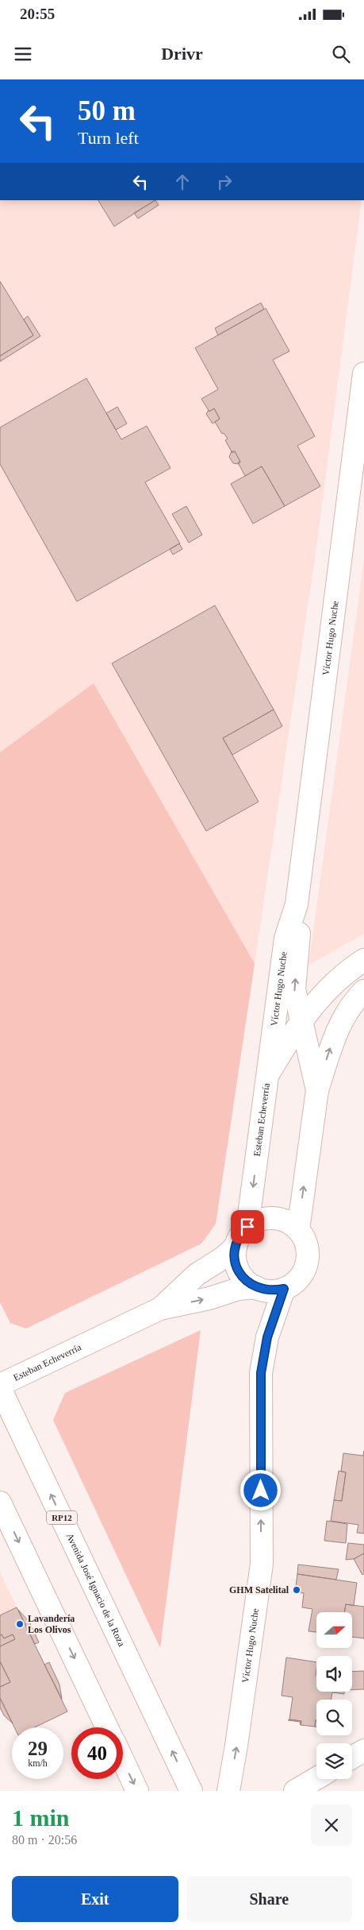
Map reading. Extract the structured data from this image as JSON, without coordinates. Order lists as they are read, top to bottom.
{
  "streets": {
    "street": [
      "Víctor Hugo Nuche",
      "Esteban Echeverría",
      "RP12",
      "Avenida José Ignacio de la Roza"
    ]
  },
  "crossings": [
    ["Víctor Hugo Nuche", "Esteban Echeverría"]
  ],
  "one_way": ["Víctor Hugo Nuche"],
  "places": ["GHM Satelital", "Lavandería Los Olivos"],
  "north": "right",
  "page": {
    "status": "20:55",
    "header": "Drivr",
    "turn": ["50 m", "Turn left"],
    "speed": "29 km/h",
    "limit": "40",
    "heading": ["1 min", "80 m · 20:56"],
    "buttons": ["Exit", "Share"]
  }
}
